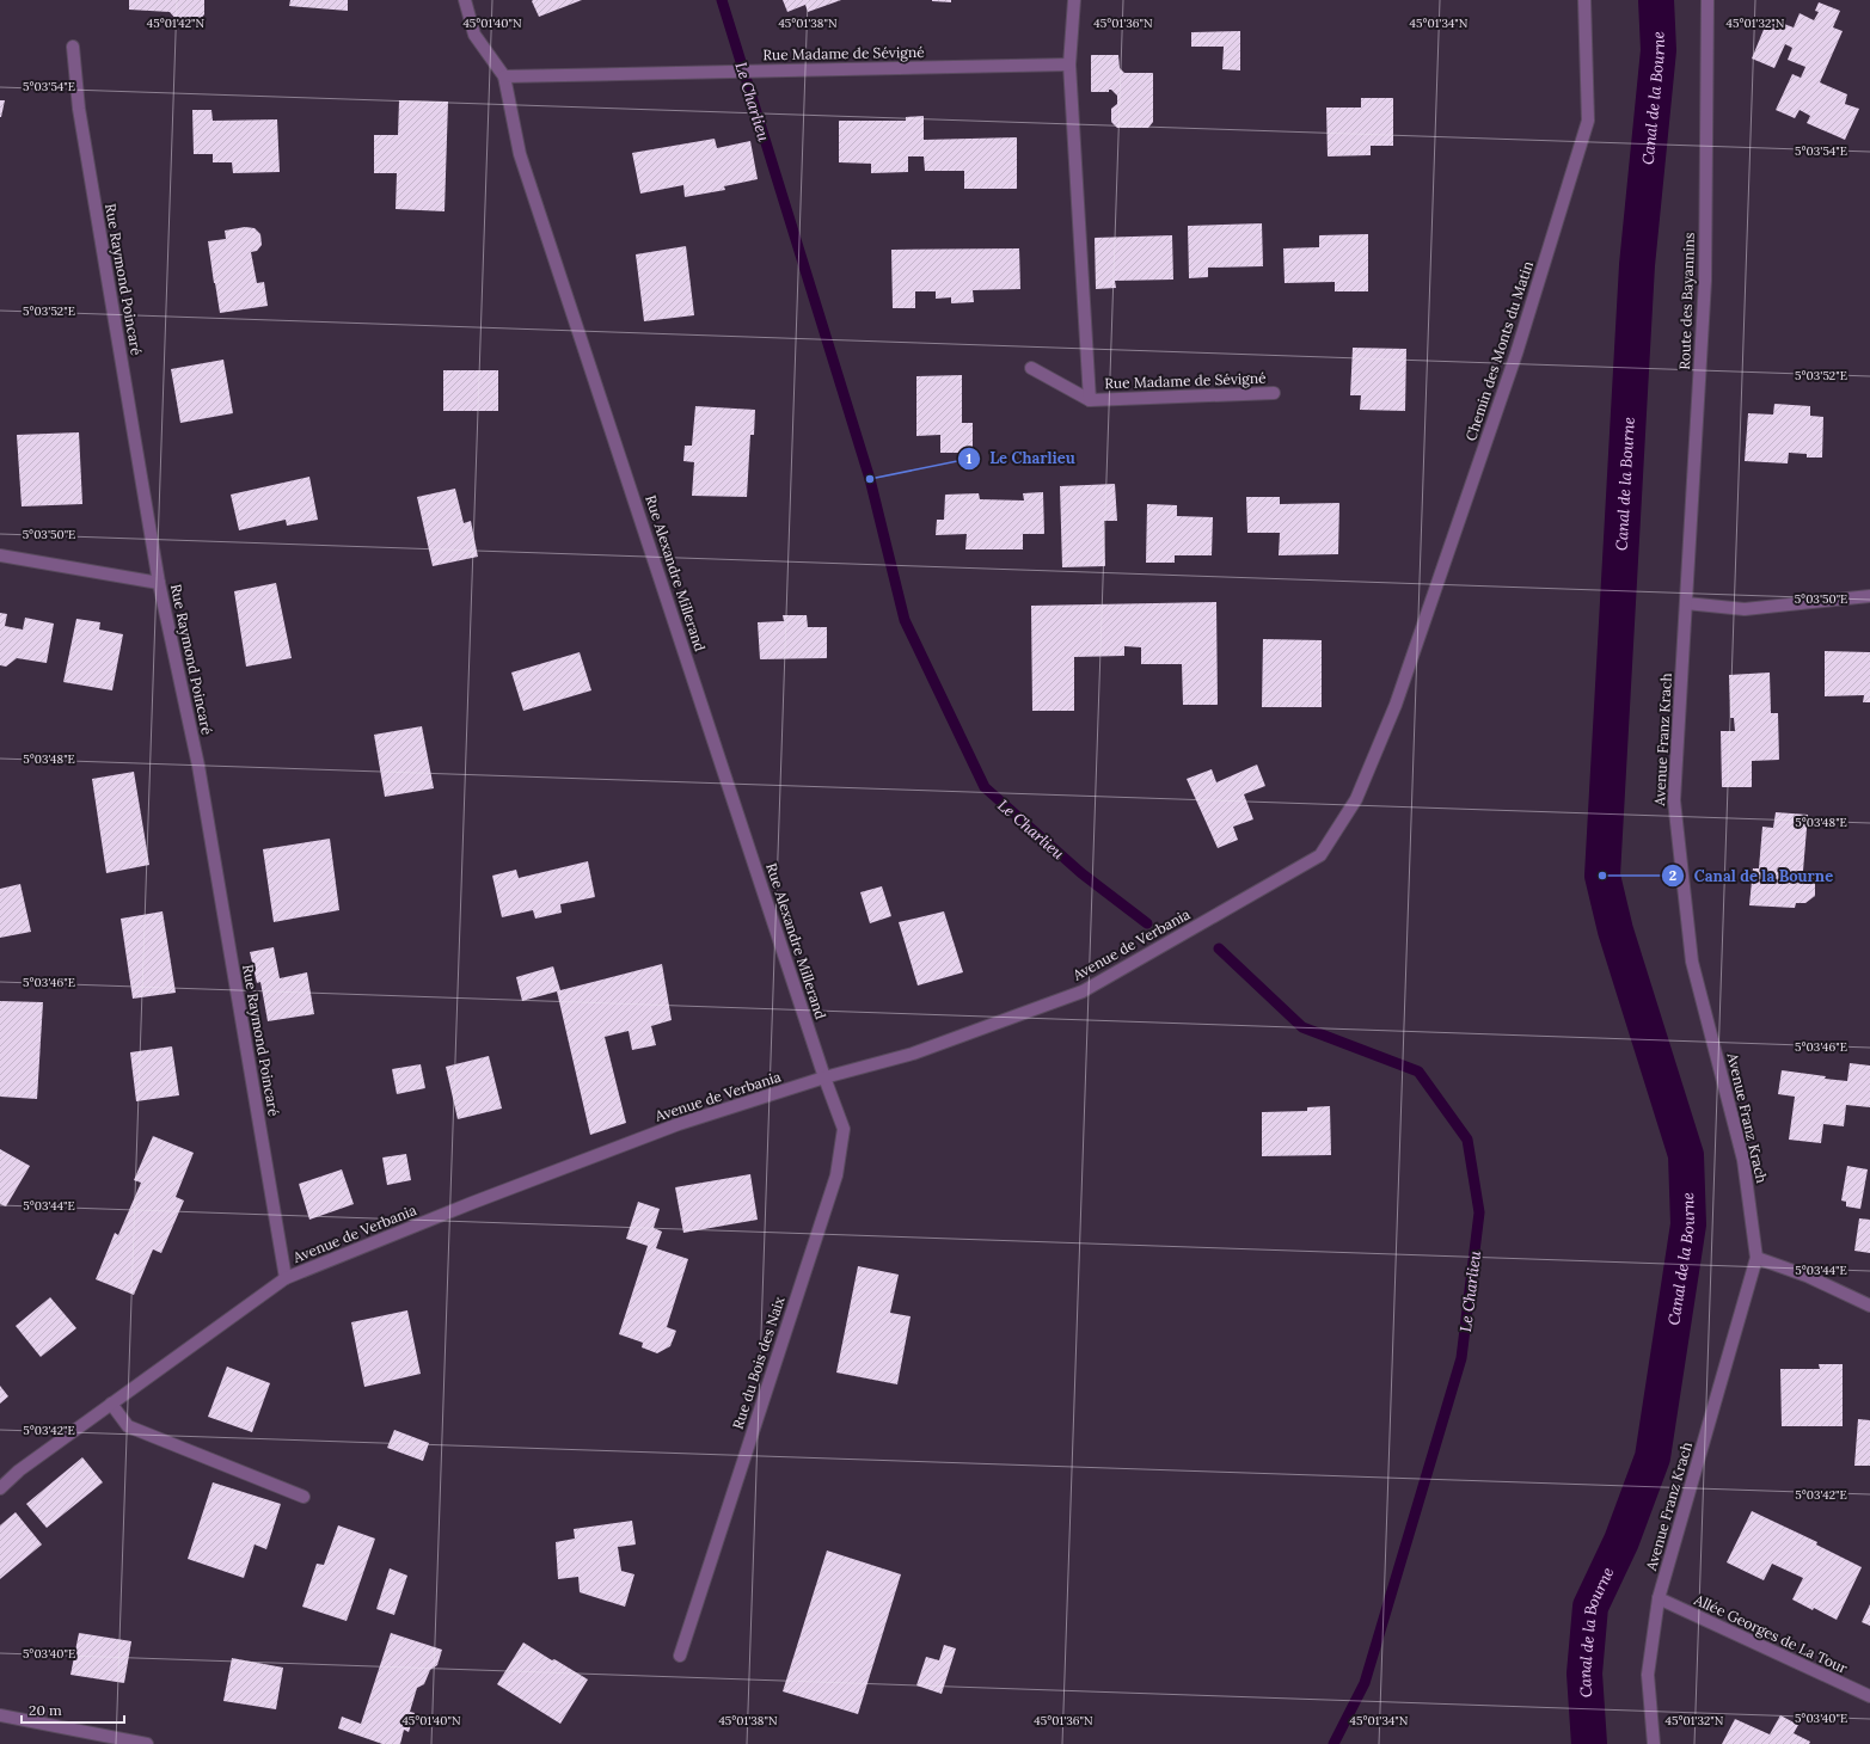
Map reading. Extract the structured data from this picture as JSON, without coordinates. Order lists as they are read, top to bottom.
{
  "streets": {
    "street": [
      "Rue Madame de Sévigné",
      "Rue Raymond Poincaré",
      "Route des Bayannins",
      "Chemin des Monts du Matin",
      "Rue Alexandre Millerand",
      "Avenue Franz Krach",
      "Avenue de Verbania",
      "Rue du Bois des Naix",
      "Allée Georges de La Tour"
    ]
  },
  "crossings": [
    ["Rue Madame de Sévigné", "Rue Alexandre Millerand"],
    ["Rue Raymond Poincaré", "Avenue de Verbania"],
    ["Route des Bayannins", "Avenue Franz Krach"],
    ["Chemin des Monts du Matin", "Avenue de Verbania"],
    ["Rue Alexandre Millerand", "Avenue de Verbania"],
    ["Rue Alexandre Millerand", "Rue du Bois des Naix"],
    ["Avenue Franz Krach", "Allée Georges de La Tour"],
    ["Avenue de Verbania", "Rue du Bois des Naix"]
  ],
  "water": ["Canal de la Bourne", "Le Charlieu"],
  "places": ["Le Charlieu", "Canal de la Bourne"],
  "scale_bar": "20 m",
  "coordinates": [
    "45°01'42\"N",
    "45°01'40\"N",
    "45°01'38\"N",
    "45°01'36\"N",
    "45°01'34\"N",
    "45°01'32\"N",
    "5°03'54\"E",
    "5°03'52\"E",
    "5°03'50\"E",
    "5°03'48\"E",
    "5°03'46\"E",
    "5°03'44\"E",
    "5°03'42\"E",
    "5°03'40\"E"
  ]
}
